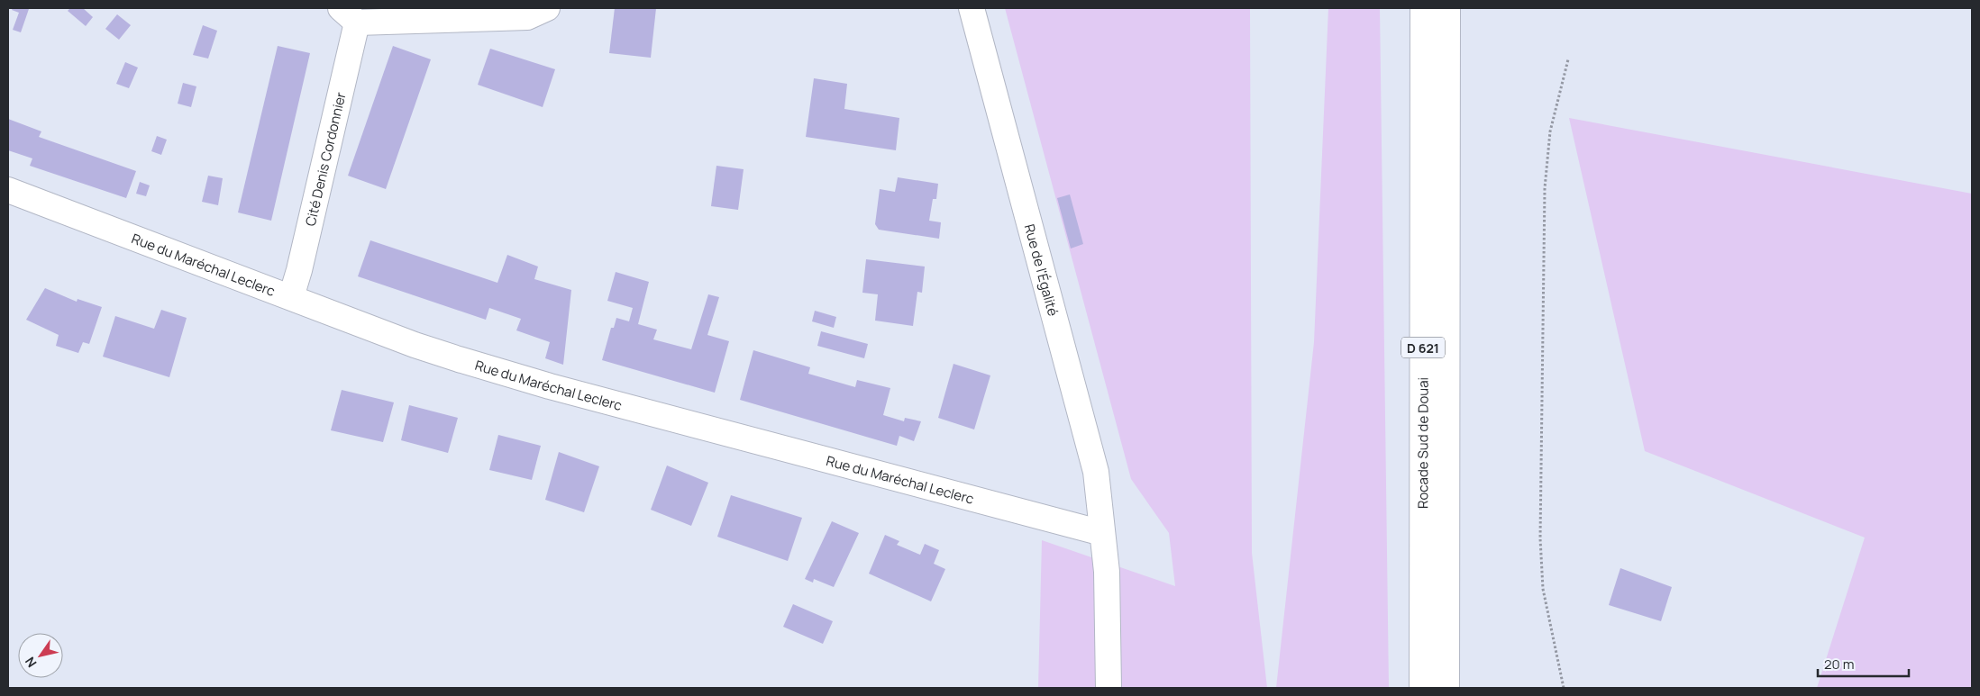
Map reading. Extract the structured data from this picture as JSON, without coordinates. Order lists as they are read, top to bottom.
{
  "streets": {
    "main road": [
      "Cité Denis Cordonnier",
      "Rue du Maréchal Leclerc",
      "Rue de l'Égalité",
      "D 621",
      "Rocade Sud de Douai"
    ]
  },
  "crossings": [
    ["Cité Denis Cordonnier", "Rue du Maréchal Leclerc"],
    ["Rue du Maréchal Leclerc", "Rue de l'Égalité"]
  ],
  "scale_bar": "20 m",
  "north": "bottom left"
}
